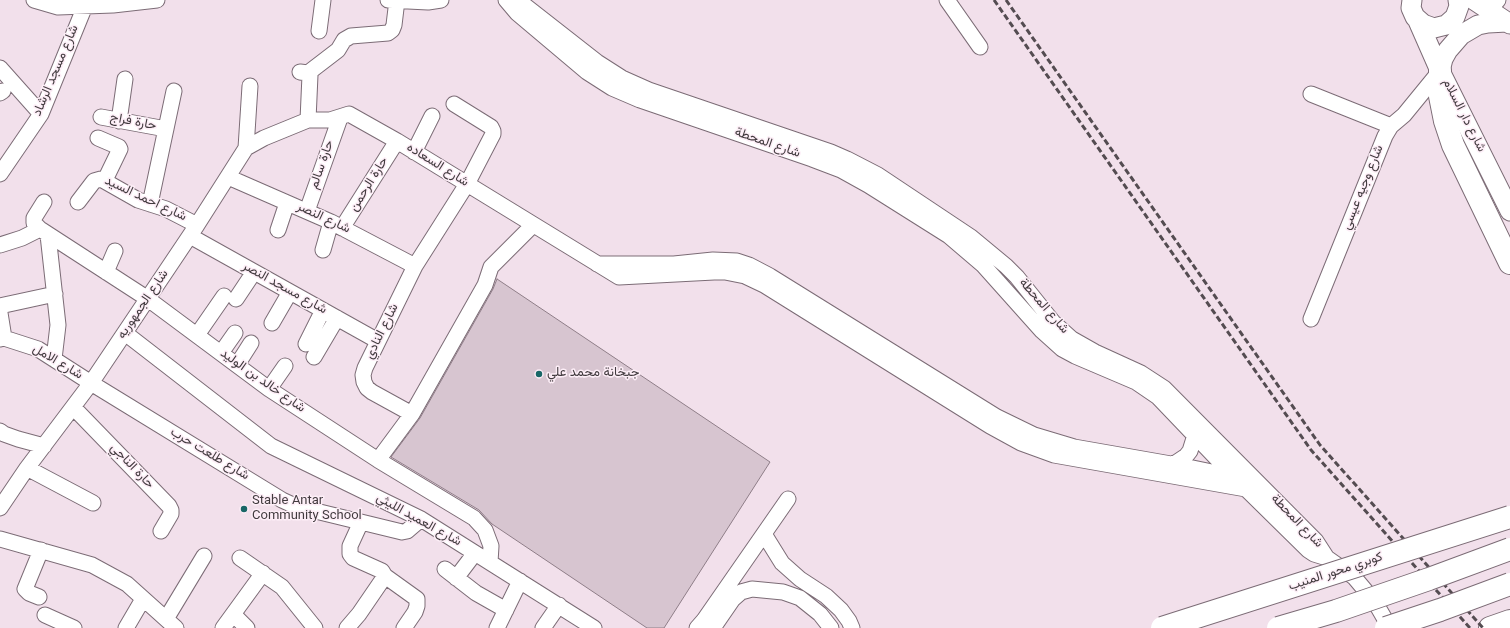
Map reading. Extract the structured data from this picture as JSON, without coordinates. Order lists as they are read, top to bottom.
{
  "streets": {
    "highway": ["كوبري محور المنيب"],
    "main road": ["شارع دار السلام"],
    "street": [
      "شارع مسجد الرشاد",
      "حارة فراج",
      "شارع المحطة",
      "حارة سالم",
      "شارع السعاده",
      "حارة الرحمن",
      "شارع وجيه عيسي",
      "شارع احمد السيد",
      "شارع النصر",
      "شارع مسجد النصر",
      "شارع الجمهوريه",
      "شارع النادي",
      "شارع الامل",
      "شارع خالد بن الوليد",
      "شارع طلعت حرب",
      "حارة الناجي",
      "شارع العميد الليثي"
    ]
  },
  "crossings": [
    ["شارع دار السلام", "شارع وجيه عيسي"],
    ["حارة سالم", "شارع السعاده"],
    ["حارة سالم", "شارع النصر"],
    ["شارع السعاده", "حارة الرحمن"],
    ["شارع السعاده", "شارع الجمهوريه"],
    ["شارع السعاده", "شارع النادي"],
    ["حارة الرحمن", "شارع النصر"],
    ["شارع احمد السيد", "شارع مسجد النصر"],
    ["شارع احمد السيد", "شارع الجمهوريه"],
    ["شارع النصر", "شارع الجمهوريه"],
    ["شارع النصر", "شارع النادي"],
    ["شارع مسجد النصر", "شارع الجمهوريه"],
    ["شارع مسجد النصر", "شارع النادي"],
    ["شارع الجمهوريه", "شارع الامل"],
    ["شارع الجمهوريه", "شارع خالد بن الوليد"],
    ["شارع الجمهوريه", "شارع طلعت حرب"],
    ["شارع الجمهوريه", "حارة الناجي"],
    ["شارع الجمهوريه", "شارع العميد الليثي"],
    ["شارع الامل", "شارع طلعت حرب"],
    ["شارع خالد بن الوليد", "شارع العميد الليثي"],
    ["شارع طلعت حرب", "شارع العميد الليثي"]
  ],
  "places": ["جبخانة محمد علي", "Stable Antar Community School"]
}
